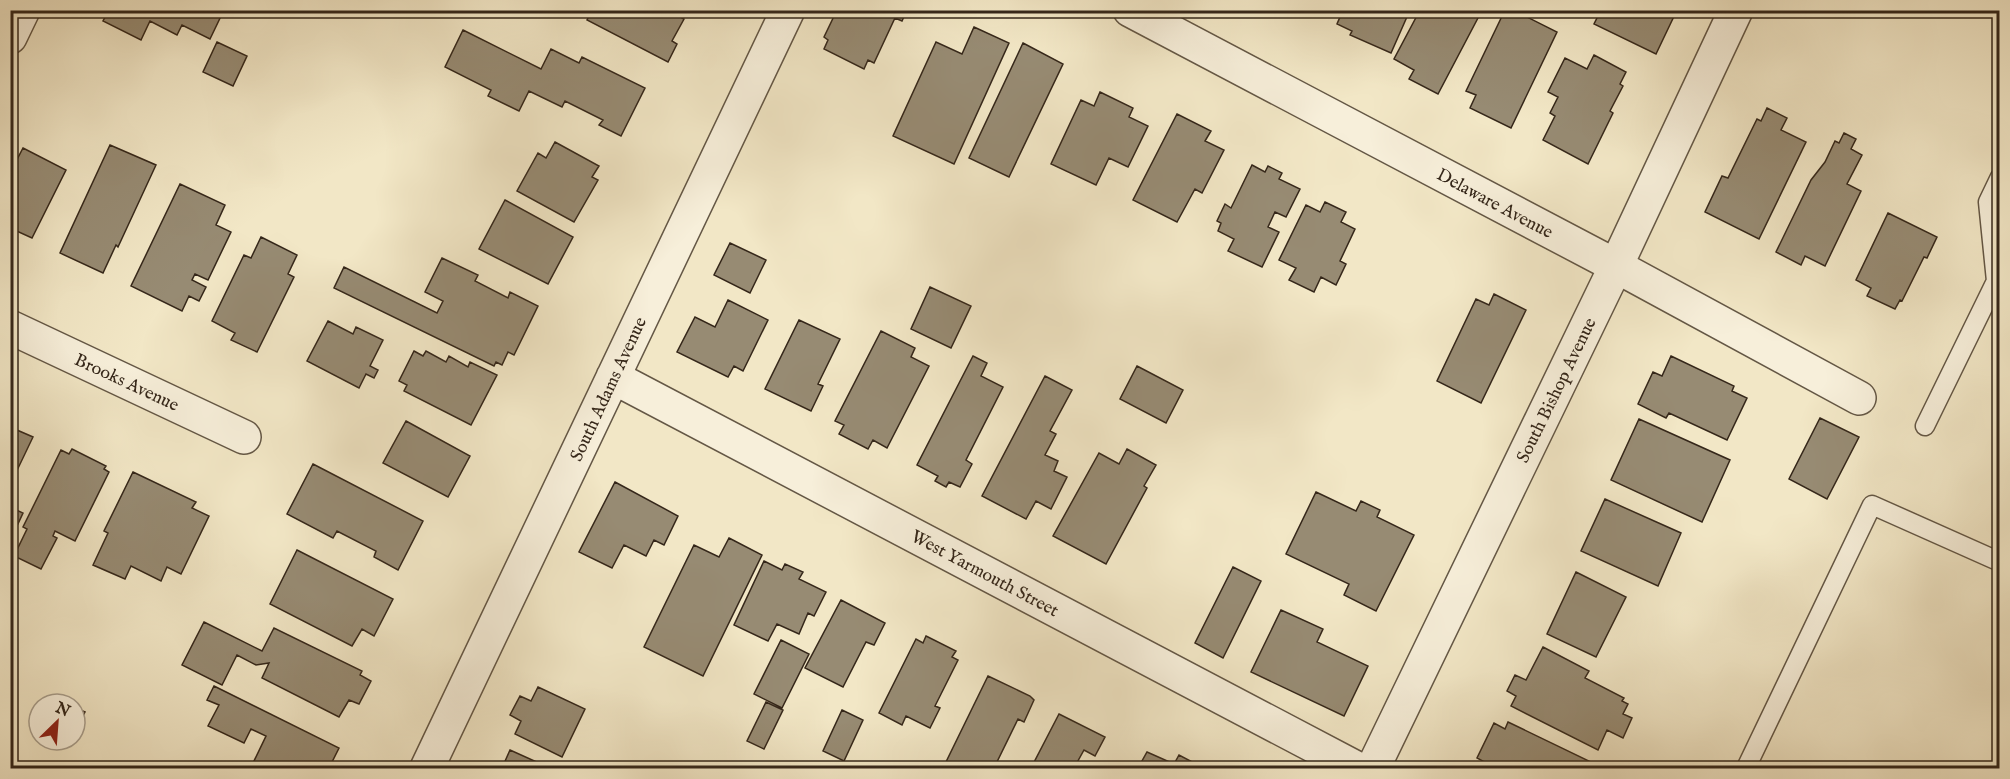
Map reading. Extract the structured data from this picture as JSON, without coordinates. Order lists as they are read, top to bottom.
{
  "streets": {
    "street": [
      "Delaware Avenue",
      "Brooks Avenue",
      "South Adams Avenue",
      "South Bishop Avenue",
      "West Yarmouth Street"
    ]
  },
  "crossings": [
    ["Delaware Avenue", "South Bishop Avenue"],
    ["South Adams Avenue", "West Yarmouth Street"]
  ],
  "north": "top right"
}
